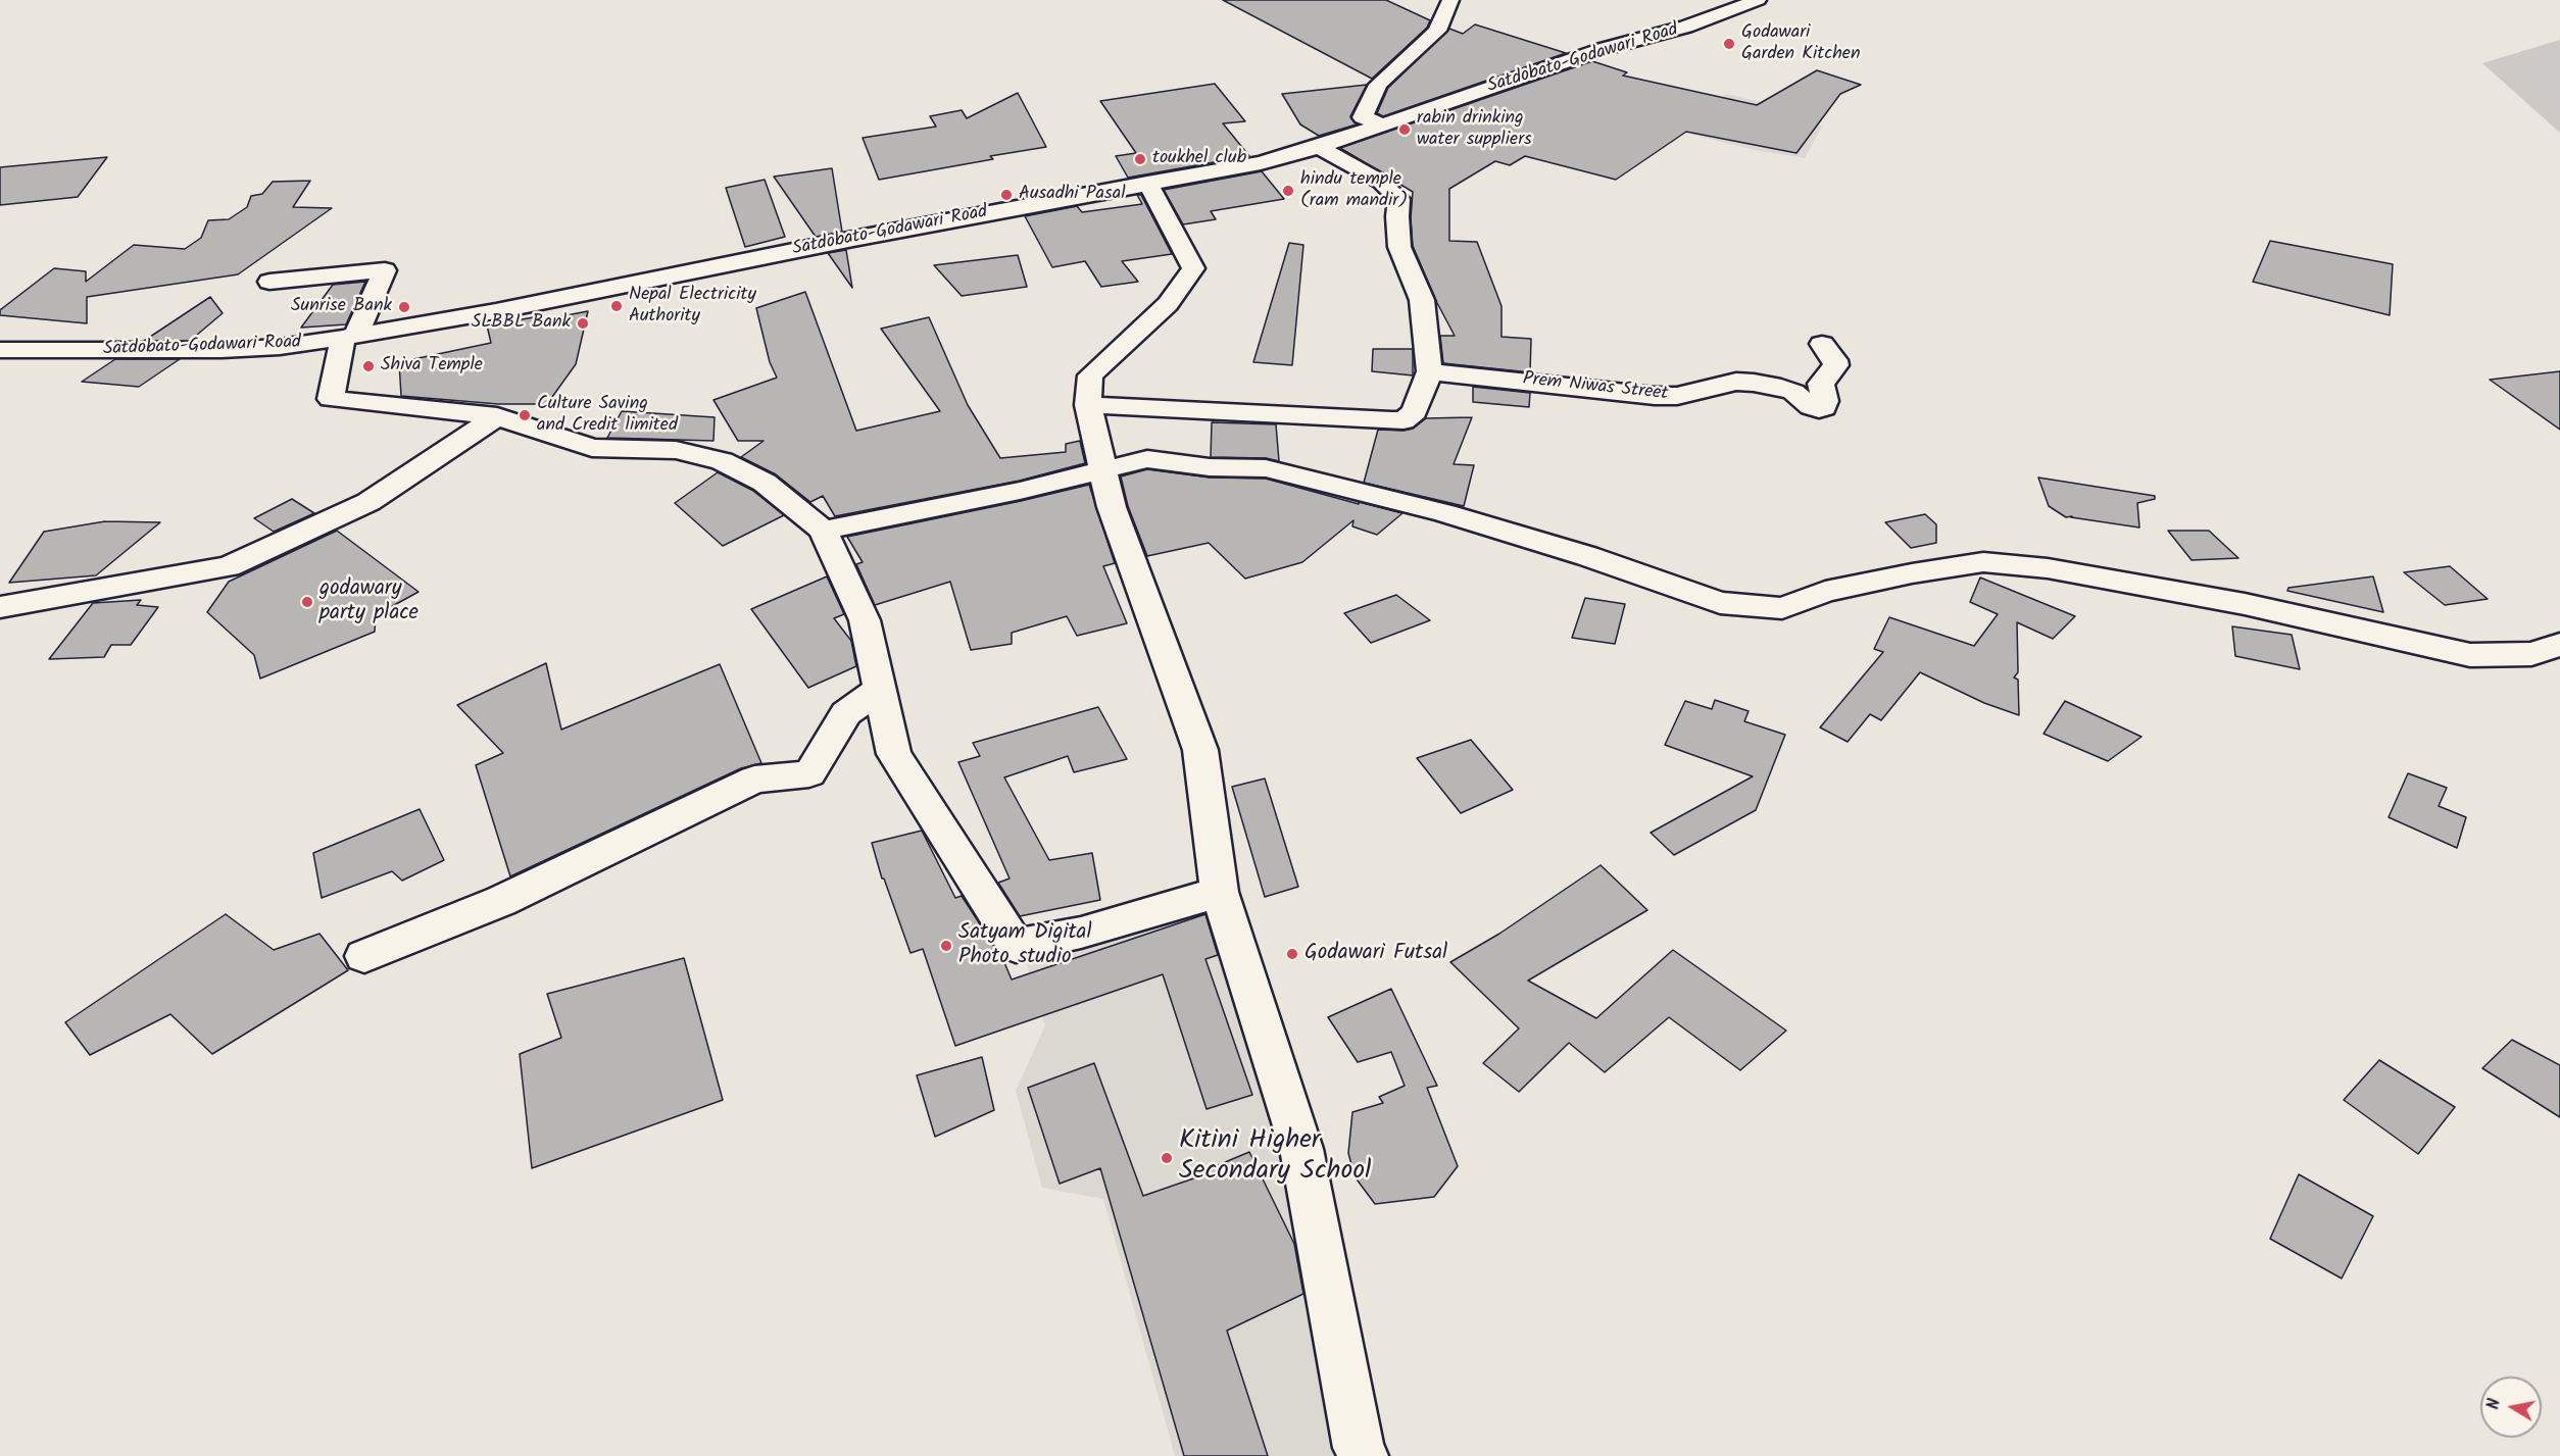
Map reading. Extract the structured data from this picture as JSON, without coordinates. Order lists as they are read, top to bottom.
{
  "streets": {
    "street": ["Satdobato-Godawari Road", "Prem Niwas Street"]
  },
  "places": [
    "Godawari Garden Kitchen",
    "rabin drinking water suppliers",
    "toukhel club",
    "hindu temple (ram mandir)",
    "Ausadhi Pasal",
    "Nepal Electricity Authority",
    "Sunrise Bank",
    "SLBBL Bank",
    "Shiva Temple",
    "Culture Saving and Credit limited",
    "godawary party place",
    "Satyam Digital Photo studio",
    "Godawari Futsal",
    "Kitini Higher Secondary School"
  ],
  "north": "left"
}
